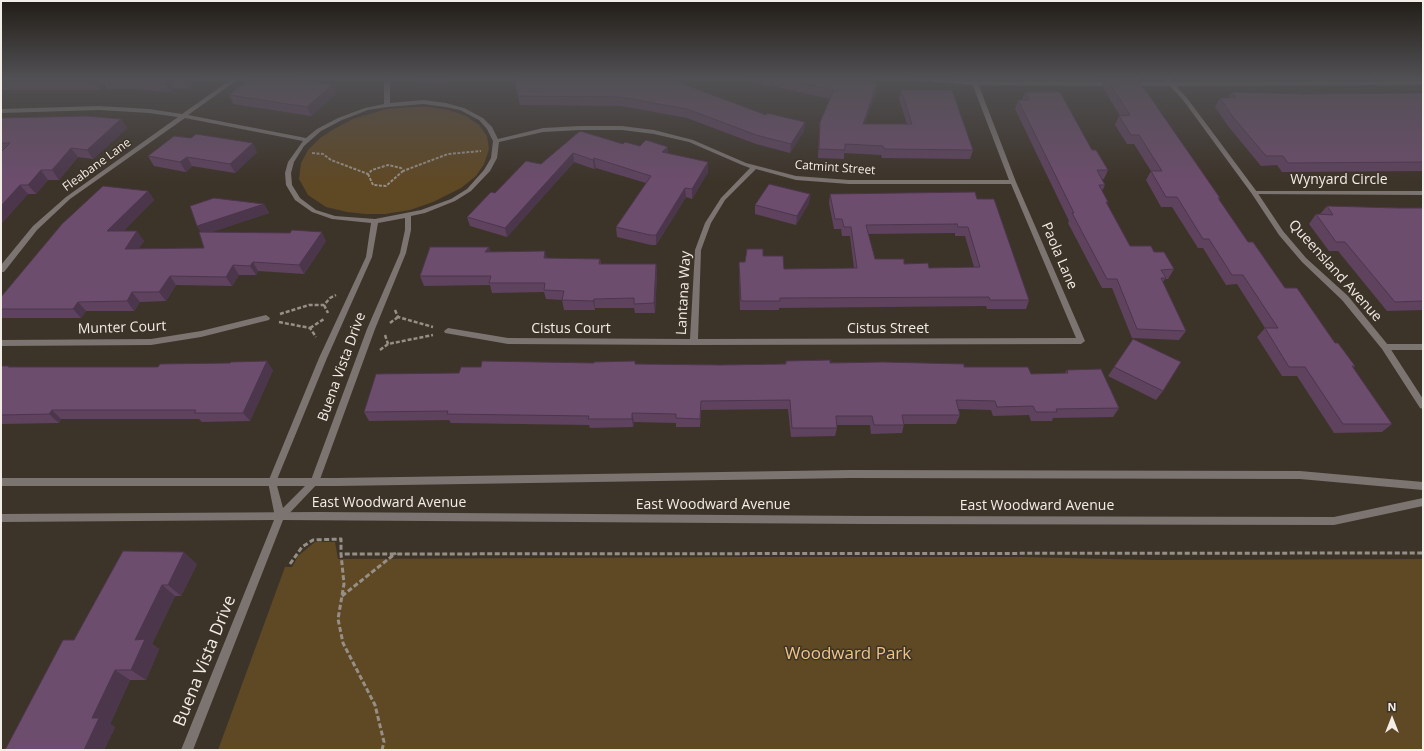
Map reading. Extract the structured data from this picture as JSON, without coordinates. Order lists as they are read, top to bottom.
{
  "streets": {
    "street": [
      "Fleabane Lane",
      "Catmint Street",
      "Wynyard Circle",
      "Paola Lane",
      "Queensland Avenue",
      "Lantana Way",
      "Munter Court",
      "Cistus Court",
      "Cistus Street",
      "Buena Vista Drive",
      "East Woodward Avenue"
    ]
  },
  "crossings": [
    ["Catmint Street", "Paola Lane"],
    ["Catmint Street", "Lantana Way"],
    ["Wynyard Circle", "Queensland Avenue"],
    ["Paola Lane", "Cistus Street"],
    ["Lantana Way", "Cistus Court"],
    ["Lantana Way", "Cistus Street"],
    ["Cistus Court", "Cistus Street"],
    ["Buena Vista Drive", "East Woodward Avenue"]
  ],
  "parks": ["Woodward Park"],
  "north": "top"
}
